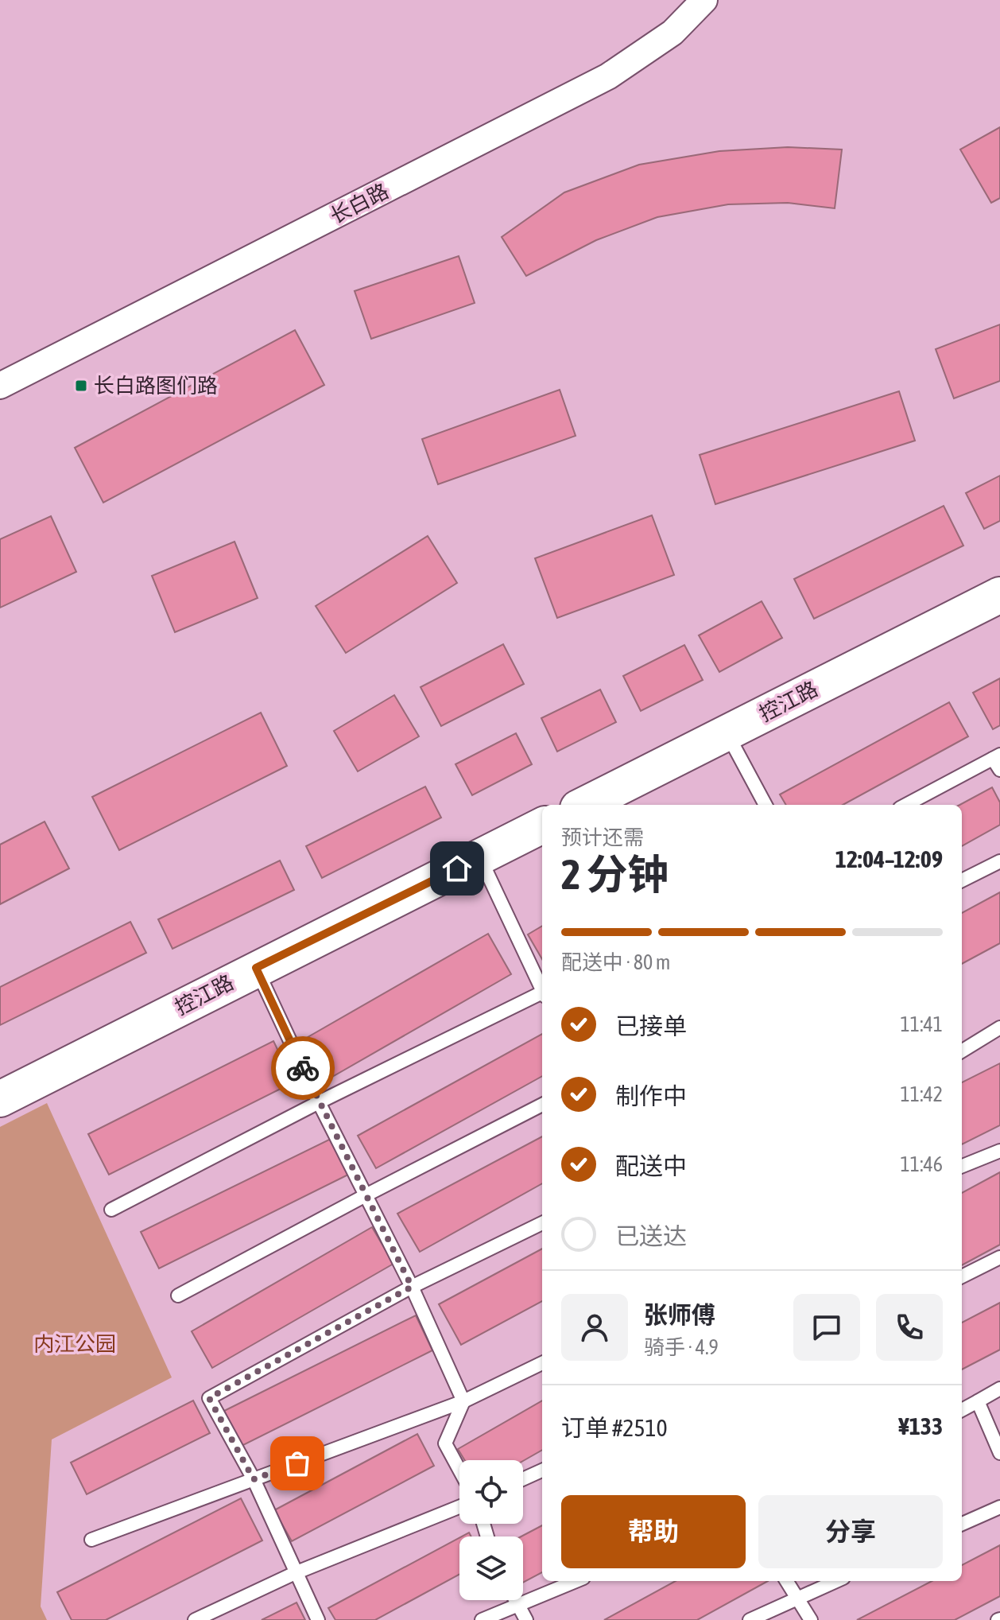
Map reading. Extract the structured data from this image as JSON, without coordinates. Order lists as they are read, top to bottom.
{
  "streets": {
    "main road": ["控江路"],
    "street": ["长白路"]
  },
  "parks": ["内江公园"],
  "places": {
    "transit": ["长白路图们路"]
  },
  "page": {
    "heading": ["2 分钟", "预计还需", "12:04–12:09"],
    "panel": [
      "张师傅",
      "骑手 · 4.9",
      "订单 #2510",
      "¥133"
    ],
    "bar": "配送中 · 80 m",
    "list": [
      ["已接单", "11:41"],
      ["制作中", "11:42"],
      ["配送中", "11:46"],
      "已送达"
    ],
    "buttons": ["帮助", "分享"]
  }
}
